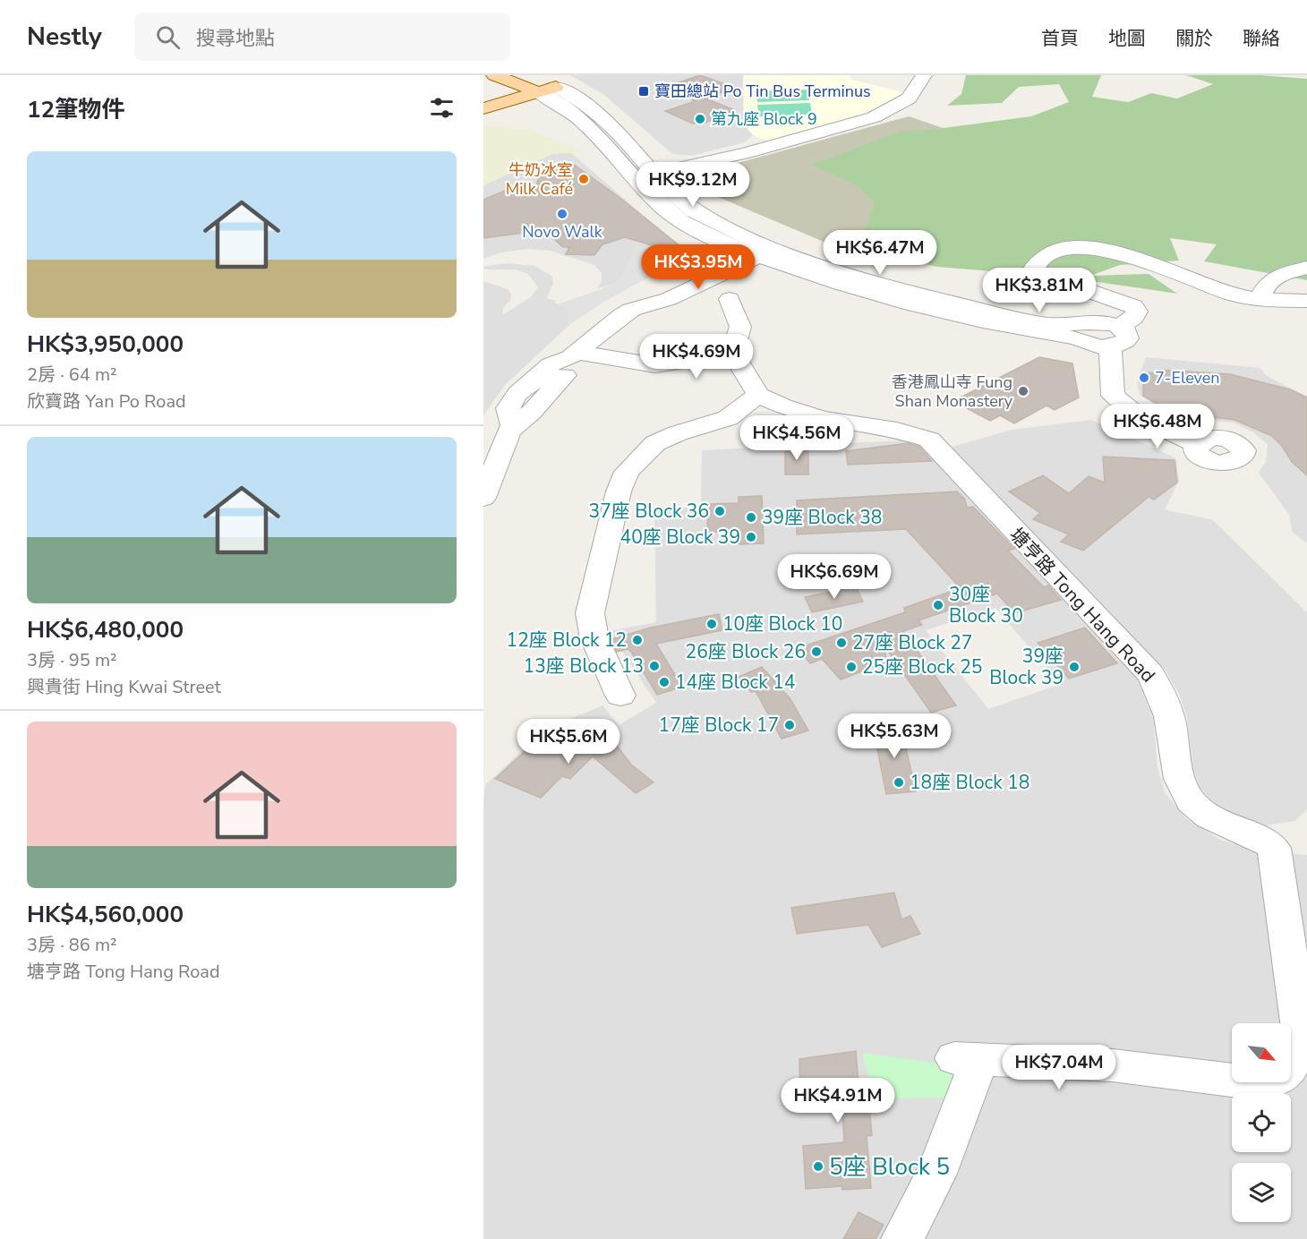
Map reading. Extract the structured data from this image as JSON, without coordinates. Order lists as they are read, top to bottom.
{
  "streets": {
    "street": ["塘亨路 Tong Hang Road"]
  },
  "places": {
    "transit": ["寶田總站 Po Tin Bus Terminus"],
    "other": [
      "第九座 Block 9",
      "牛奶冰室 Milk Café",
      "Novo Walk",
      "7-Eleven",
      "香港鳳山寺 Fung Shan Monastery",
      "37座 Block 36",
      "39座 Block 38",
      "40座 Block 39",
      "30座 Block 30",
      "10座 Block 10",
      "12座 Block 12",
      "27座 Block 27",
      "26座 Block 26",
      "13座 Block 13",
      "25座 Block 25",
      "39座 Block 39",
      "14座 Block 14",
      "17座 Block 17",
      "18座 Block 18",
      "5座 Block 5"
    ]
  },
  "north": "bottom right",
  "page": {
    "header": "Nestly",
    "search": "搜尋地點",
    "nav": [
      "首頁",
      "地圖",
      "關於",
      "聯絡"
    ],
    "heading": "12筆物件",
    "list": [
      {
        "name": "HK$3,950,000",
        "note": "2房 · 64 m² · 欣寶路 Yan Po Road"
      },
      {
        "name": "HK$6,480,000",
        "note": "3房 · 95 m² · 興貴街 Hing Kwai Street"
      },
      {
        "name": "HK$4,560,000",
        "note": "3房 · 86 m² · 塘亨路 Tong Hang Road"
      }
    ],
    "price": [
      "HK$9.12M",
      "HK$6.47M",
      "HK$3.95M",
      "HK$3.81M",
      "HK$4.69M",
      "HK$6.48M",
      "HK$4.56M",
      "HK$6.69M",
      "HK$5.63M",
      "HK$5.6M",
      "HK$7.04M",
      "HK$4.91M"
    ]
  }
}
